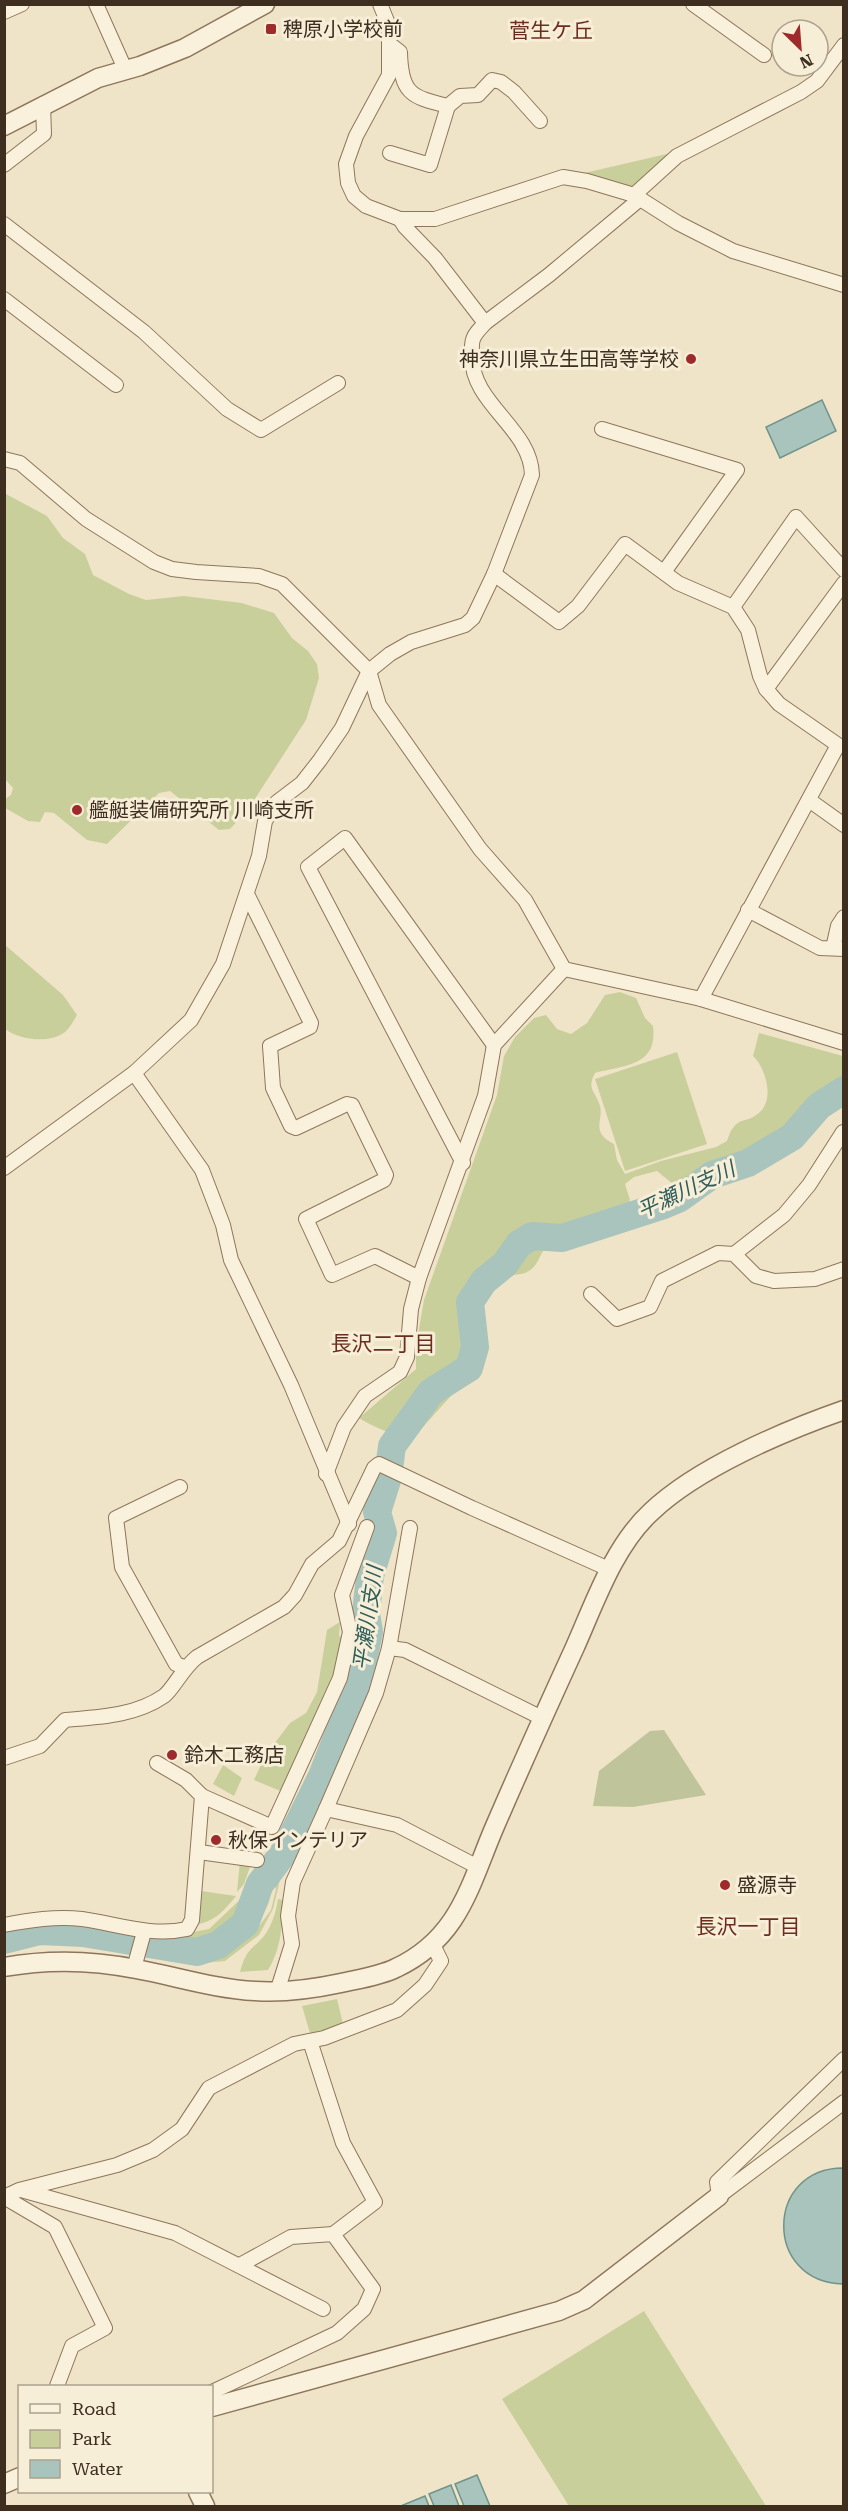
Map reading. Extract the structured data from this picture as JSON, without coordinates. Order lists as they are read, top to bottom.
{
  "districts": ["菅生ケ丘", "長沢二丁目", "長沢一丁目"],
  "water": ["平瀬川支川"],
  "places": {
    "transit": ["稗原小学校前"],
    "other": [
      "神奈川県立生田高等学校",
      "艦艇装備研究所 川崎支所",
      "鈴木工務店",
      "秋保インテリア",
      "盛源寺"
    ]
  },
  "legend": ["Road", "Park", "Water"],
  "north": "bottom right"
}
